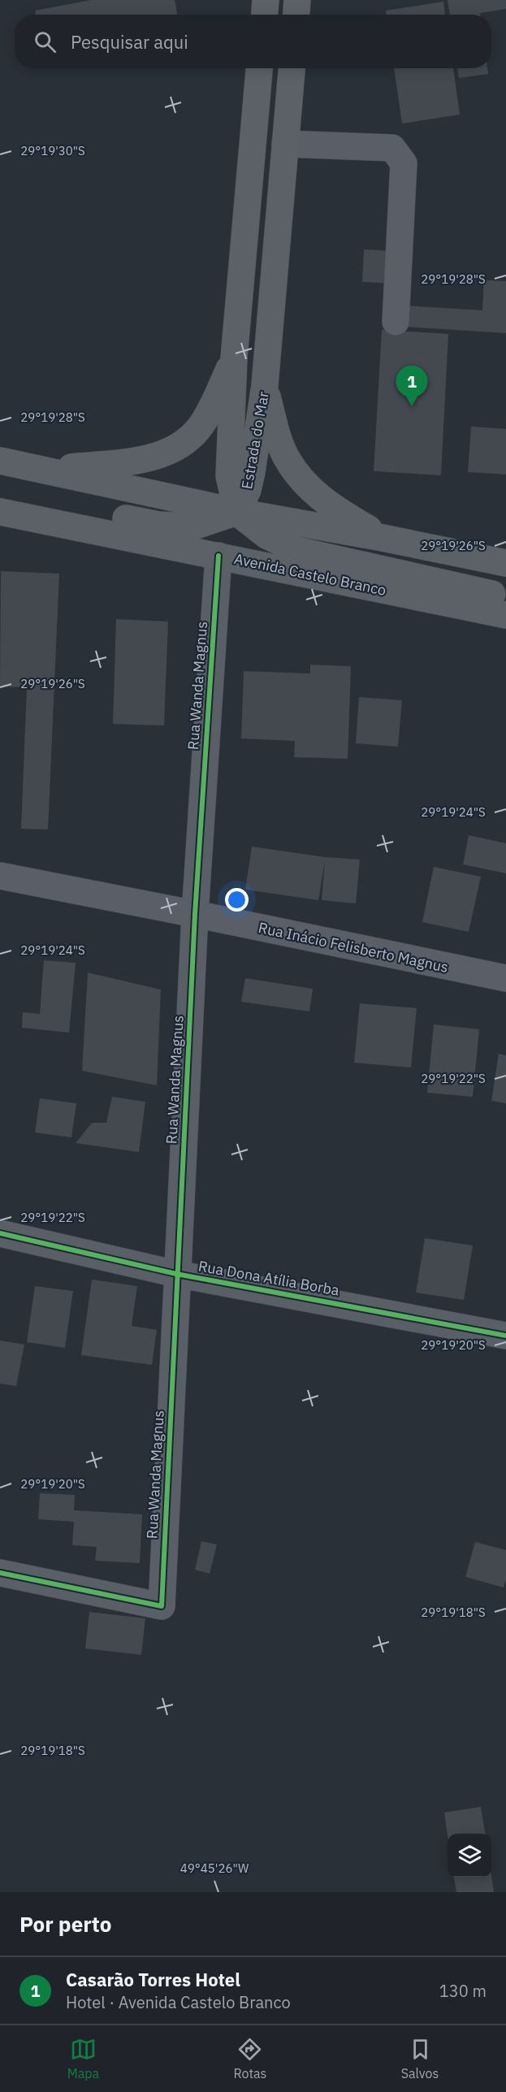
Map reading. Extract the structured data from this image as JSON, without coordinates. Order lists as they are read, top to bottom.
{
  "streets": {
    "main road": ["Estrada do Mar", "Avenida Castelo Branco"],
    "street": ["Rua Wanda Magnus", "Rua Inácio Felisberto Magnus", "Rua Dona Atília Borba"]
  },
  "crossings": [
    ["Avenida Castelo Branco", "Rua Wanda Magnus"],
    ["Rua Wanda Magnus", "Rua Inácio Felisberto Magnus"],
    ["Rua Wanda Magnus", "Rua Dona Atília Borba"]
  ],
  "page": {
    "search": "Pesquisar aqui",
    "pins": "1",
    "heading": "Por perto",
    "list": [
      {
        "mark": "1",
        "name": "Casarão Torres Hotel",
        "note": "Hotel · Avenida Castelo Branco",
        "value": "130 m"
      }
    ],
    "nav": ["Mapa", "Rotas", "Salvos"]
  },
  "coordinates": [
    "29°19'30\"S",
    "29°19'28\"S",
    "29°19'26\"S",
    "29°19'24\"S",
    "29°19'22\"S",
    "29°19'20\"S",
    "29°19'18\"S",
    "49°45'26\"W"
  ]
}
